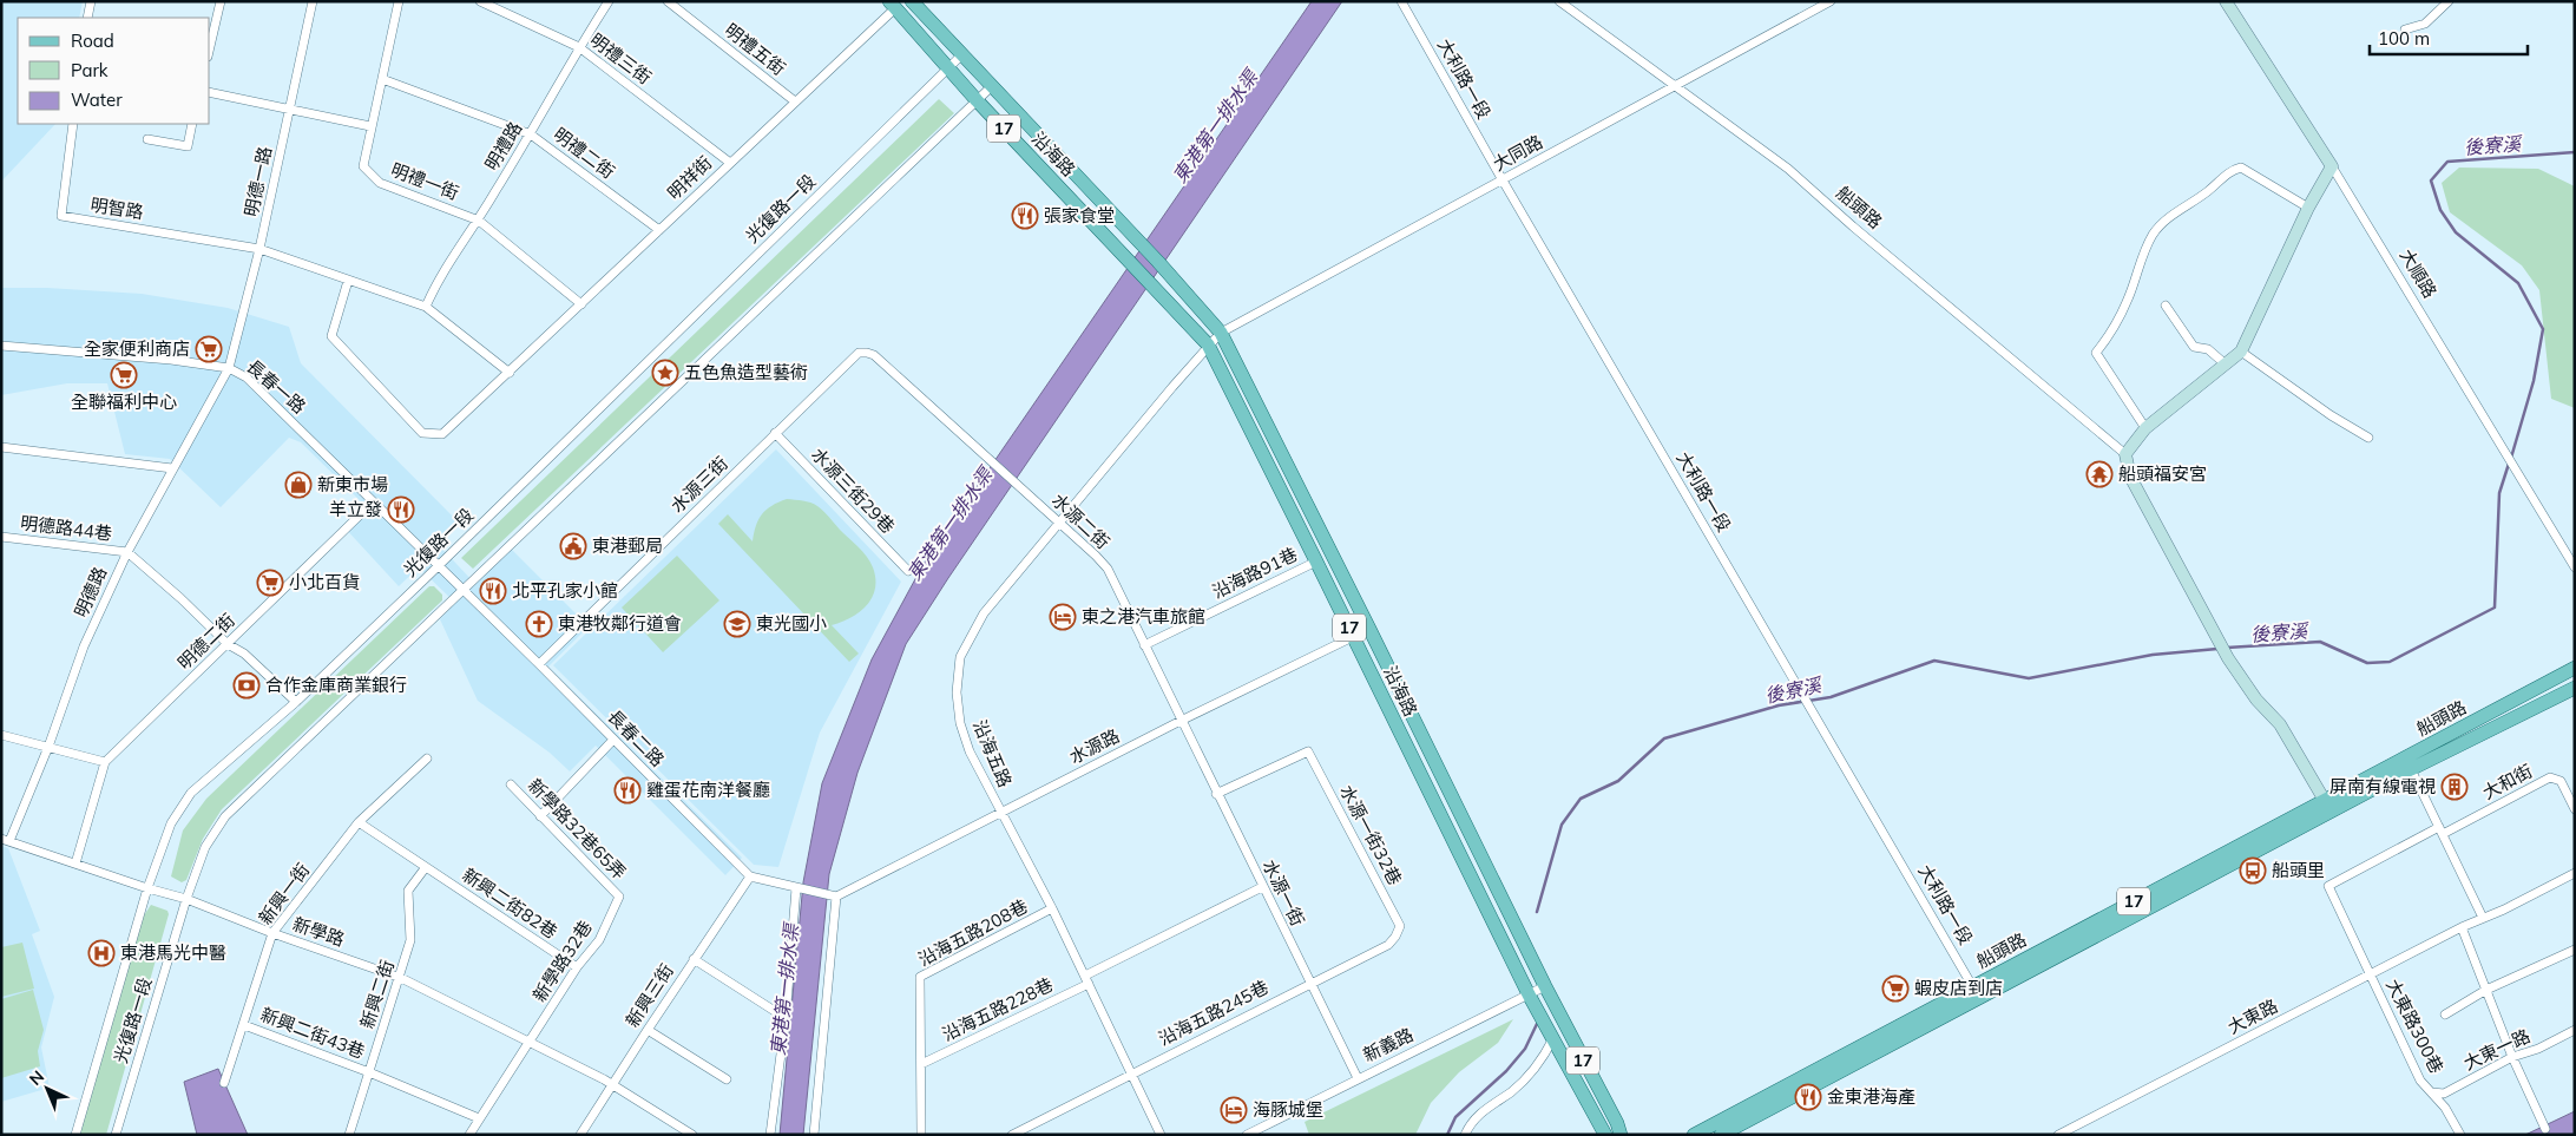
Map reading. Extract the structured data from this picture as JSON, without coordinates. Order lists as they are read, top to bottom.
{
  "streets": {
    "main road": ["17", "沿海路", "船頭路"],
    "street": [
      "明禮五街",
      "明禮三街",
      "大利路一段",
      "明禮路",
      "明禮二街",
      "大同路",
      "明祥街",
      "明德一路",
      "明禮一街",
      "明智路",
      "光復路一段",
      "大順路",
      "長春一路",
      "水源三街",
      "水源三街29巷",
      "水源二街",
      "明德路44巷",
      "沿海路91巷",
      "明德路",
      "明德二街",
      "長春二路",
      "水源路",
      "沿海五路",
      "大和街",
      "新學路32巷65弄",
      "水源一街32巷",
      "水源一街",
      "新興一街",
      "新興二街82巷",
      "新學路",
      "沿海五路208巷",
      "新學路32巷",
      "新興二街",
      "新興三街",
      "沿海五路228巷",
      "沿海五路245巷",
      "大東路",
      "大東路300巷",
      "新興二街43巷",
      "新義路",
      "大東一路"
    ]
  },
  "crossings": [
    ["明禮五街", "明祥街"],
    ["明禮三街", "明禮路"],
    ["明禮三街", "明祥街"],
    ["大利路一段", "大同路"],
    ["大利路一段", "船頭路"],
    ["17", "沿海路"],
    ["17", "新義路"],
    ["明禮路", "明禮二街"],
    ["明禮路", "明禮一街"],
    ["明禮二街", "明祥街"],
    ["明禮二街", "明禮一街"],
    ["大同路", "沿海路"],
    ["大同路", "船頭路"],
    ["大同路", "沿海五路"],
    ["沿海路", "明祥街"],
    ["沿海路", "光復路一段"],
    ["沿海路", "沿海路91巷"],
    ["沿海路", "水源路"],
    ["沿海路", "沿海五路"],
    ["沿海路", "新義路"],
    ["明祥街", "明禮一街"],
    ["明德一路", "明智路"],
    ["明德一路", "長春一路"],
    ["明德一路", "明德路"],
    ["光復路一段", "長春一路"],
    ["光復路一段", "長春二路"],
    ["光復路一段", "新學路"],
    ["長春一路", "明德路"],
    ["長春一路", "明德二街"],
    ["長春一路", "長春二路"],
    ["水源三街", "水源三街29巷"],
    ["水源三街", "水源二街"],
    ["水源三街", "長春二路"],
    ["水源二街", "沿海路91巷"],
    ["水源二街", "水源路"],
    ["水源二街", "沿海五路"],
    ["水源二街", "水源一街"],
    ["明德路44巷", "明德路"],
    ["明德路", "新學路"],
    ["長春二路", "新興三街"],
    ["水源路", "沿海五路"],
    ["水源路", "水源一街"],
    ["沿海五路", "沿海五路208巷"],
    ["沿海五路", "沿海五路228巷"],
    ["沿海五路", "沿海五路245巷"],
    ["大和街", "大東路300巷"],
    ["新學路32巷65弄", "新學路32巷"],
    ["水源一街32巷", "水源一街"],
    ["水源一街32巷", "沿海五路245巷"],
    ["水源一街", "沿海五路228巷"],
    ["水源一街", "沿海五路245巷"],
    ["水源一街", "新義路"],
    ["新興一街", "新興二街82巷"],
    ["新興一街", "新學路"],
    ["新興一街", "新興二街43巷"],
    ["新興二街82巷", "新學路32巷"],
    ["新興二街82巷", "新興二街"],
    ["新學路", "新學路32巷"],
    ["新學路", "新興二街"],
    ["新學路", "新興三街"],
    ["沿海五路208巷", "沿海五路228巷"],
    ["新學路32巷", "新興二街43巷"],
    ["新興二街", "新興二街43巷"],
    ["大東路", "大東路300巷"],
    ["大東路300巷", "大東一路"]
  ],
  "water": ["東港第一排水渠", "後寮溪"],
  "places": {
    "restaurant": [
      "張家食堂",
      "羊立發",
      "北平孔家小館",
      "雞蛋花南洋餐廳",
      "金東港海產"
    ],
    "supermarket": [
      "全家便利商店",
      "全聯福利中心",
      "小北百貨",
      "蝦皮店到店"
    ],
    "place": ["五色魚造型藝術"],
    "temple": ["船頭福安宮"],
    "shop": ["新東市場"],
    "public building": ["東港郵局"],
    "hotel": ["東之港汽車旅館", "海豚城堡"],
    "church": ["東港牧鄰行道會"],
    "school or university": ["東光國小"],
    "bank": ["合作金庫商業銀行"],
    "building": ["屏南有線電視"],
    "bus stop": ["船頭里"],
    "hospital": ["東港馬光中醫"]
  },
  "legend": ["Road", "Park", "Water"],
  "scale_bar": "100 m",
  "north": "top left"
}
